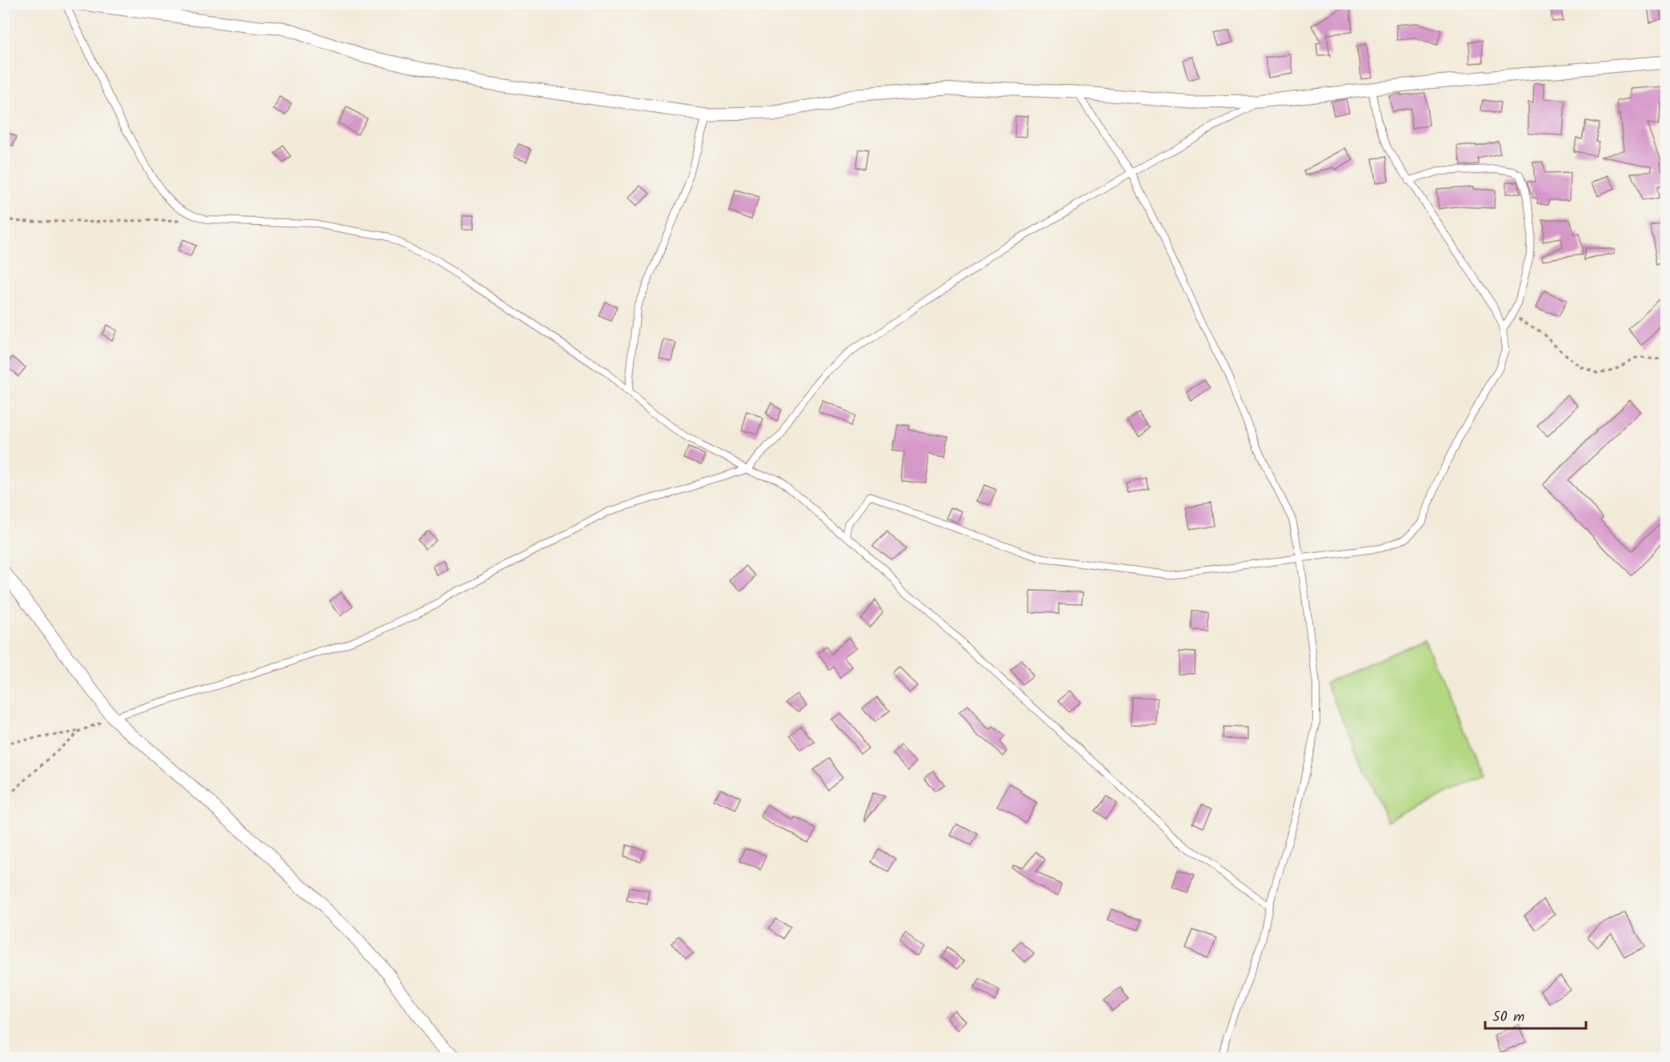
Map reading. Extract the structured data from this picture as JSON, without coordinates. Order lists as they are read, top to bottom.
{
  "scale_bar": "50 m"
}
